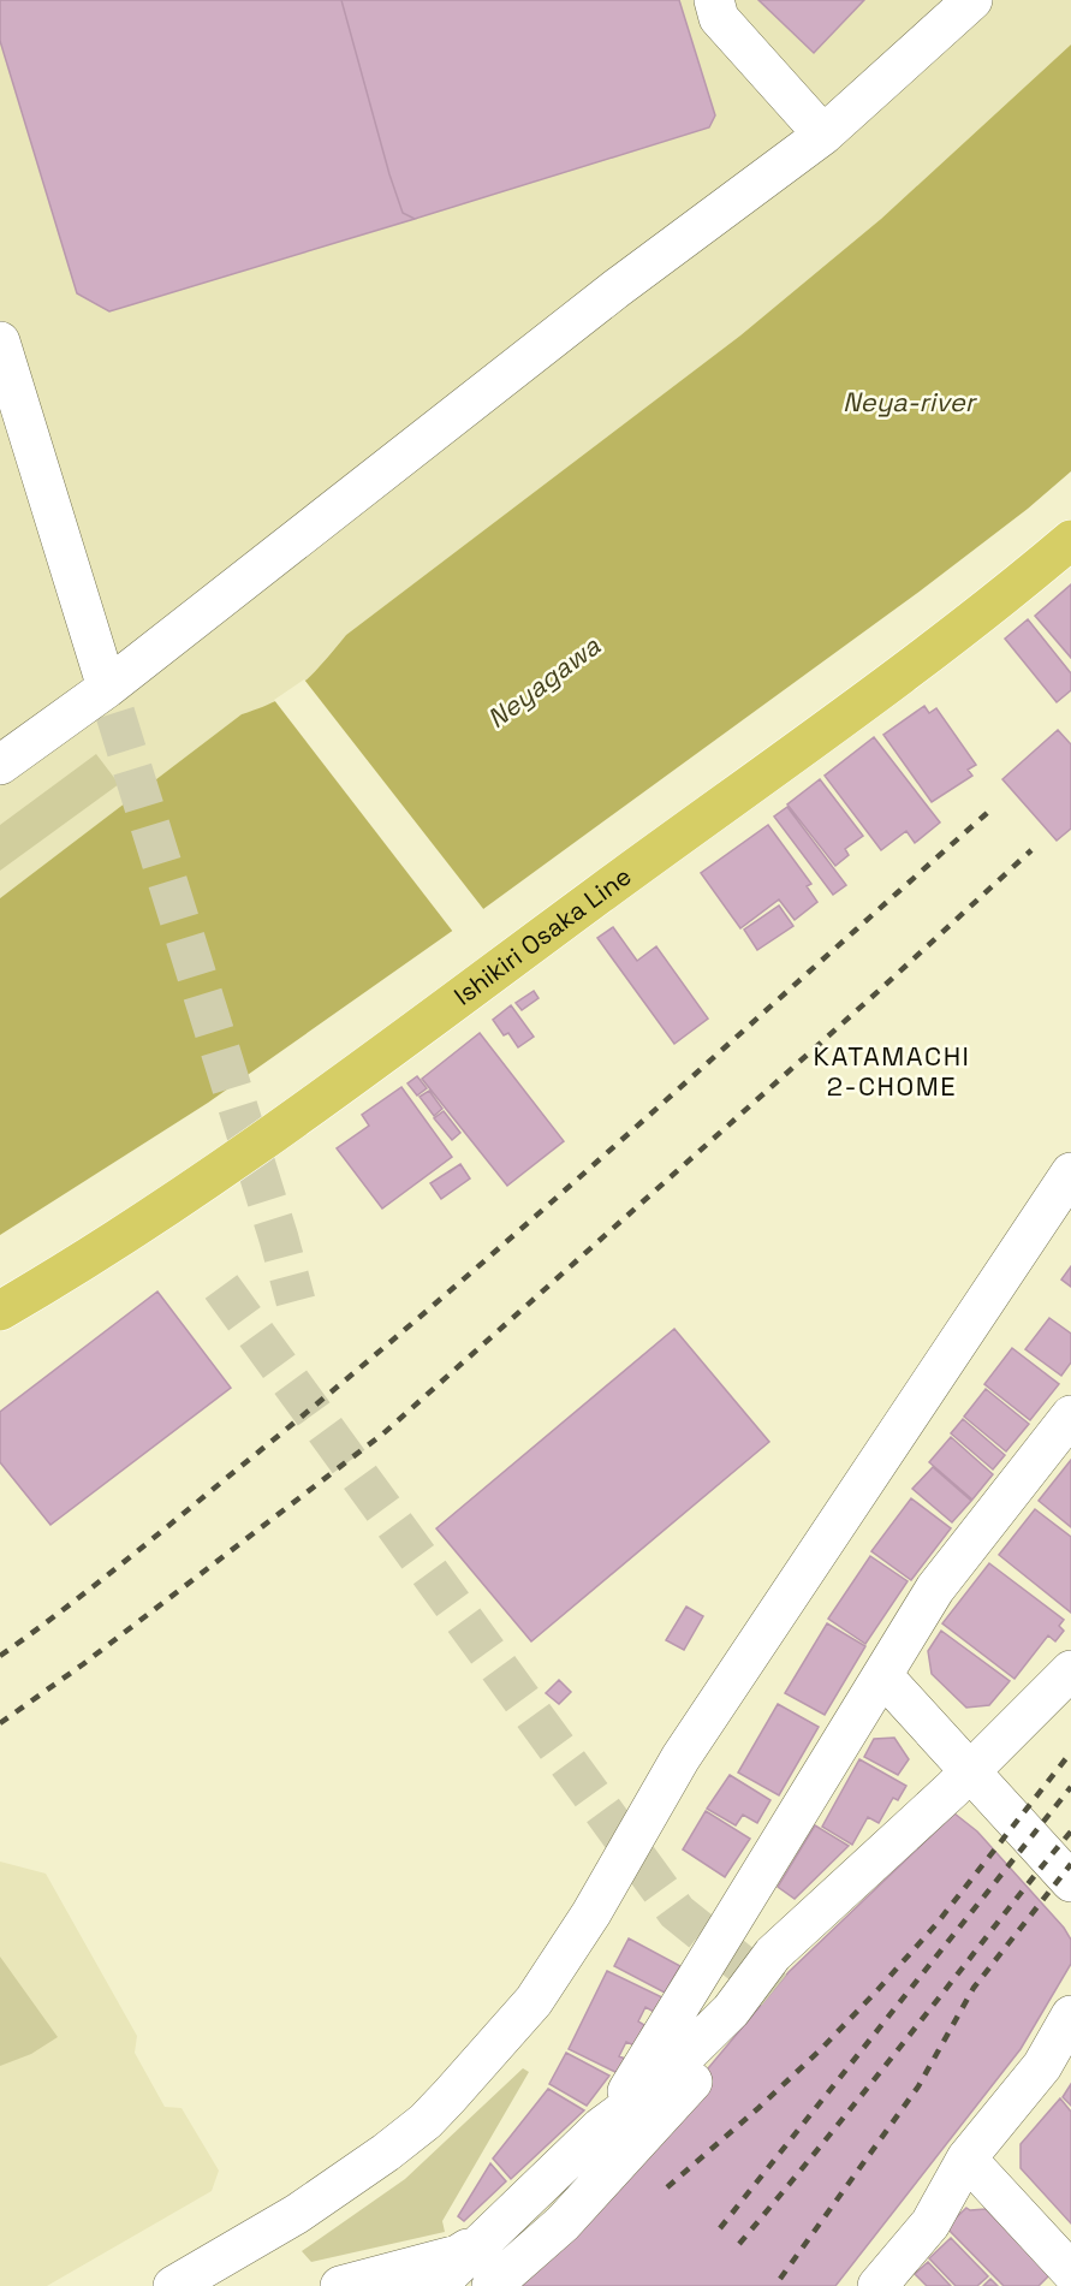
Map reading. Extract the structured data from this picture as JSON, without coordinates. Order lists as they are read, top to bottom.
{
  "streets": {
    "main road": ["Ishikiri Osaka Line"]
  },
  "districts": ["KATAMACHI 2-CHOME"],
  "water": ["Neya-river", "Neyagawa"]
}
